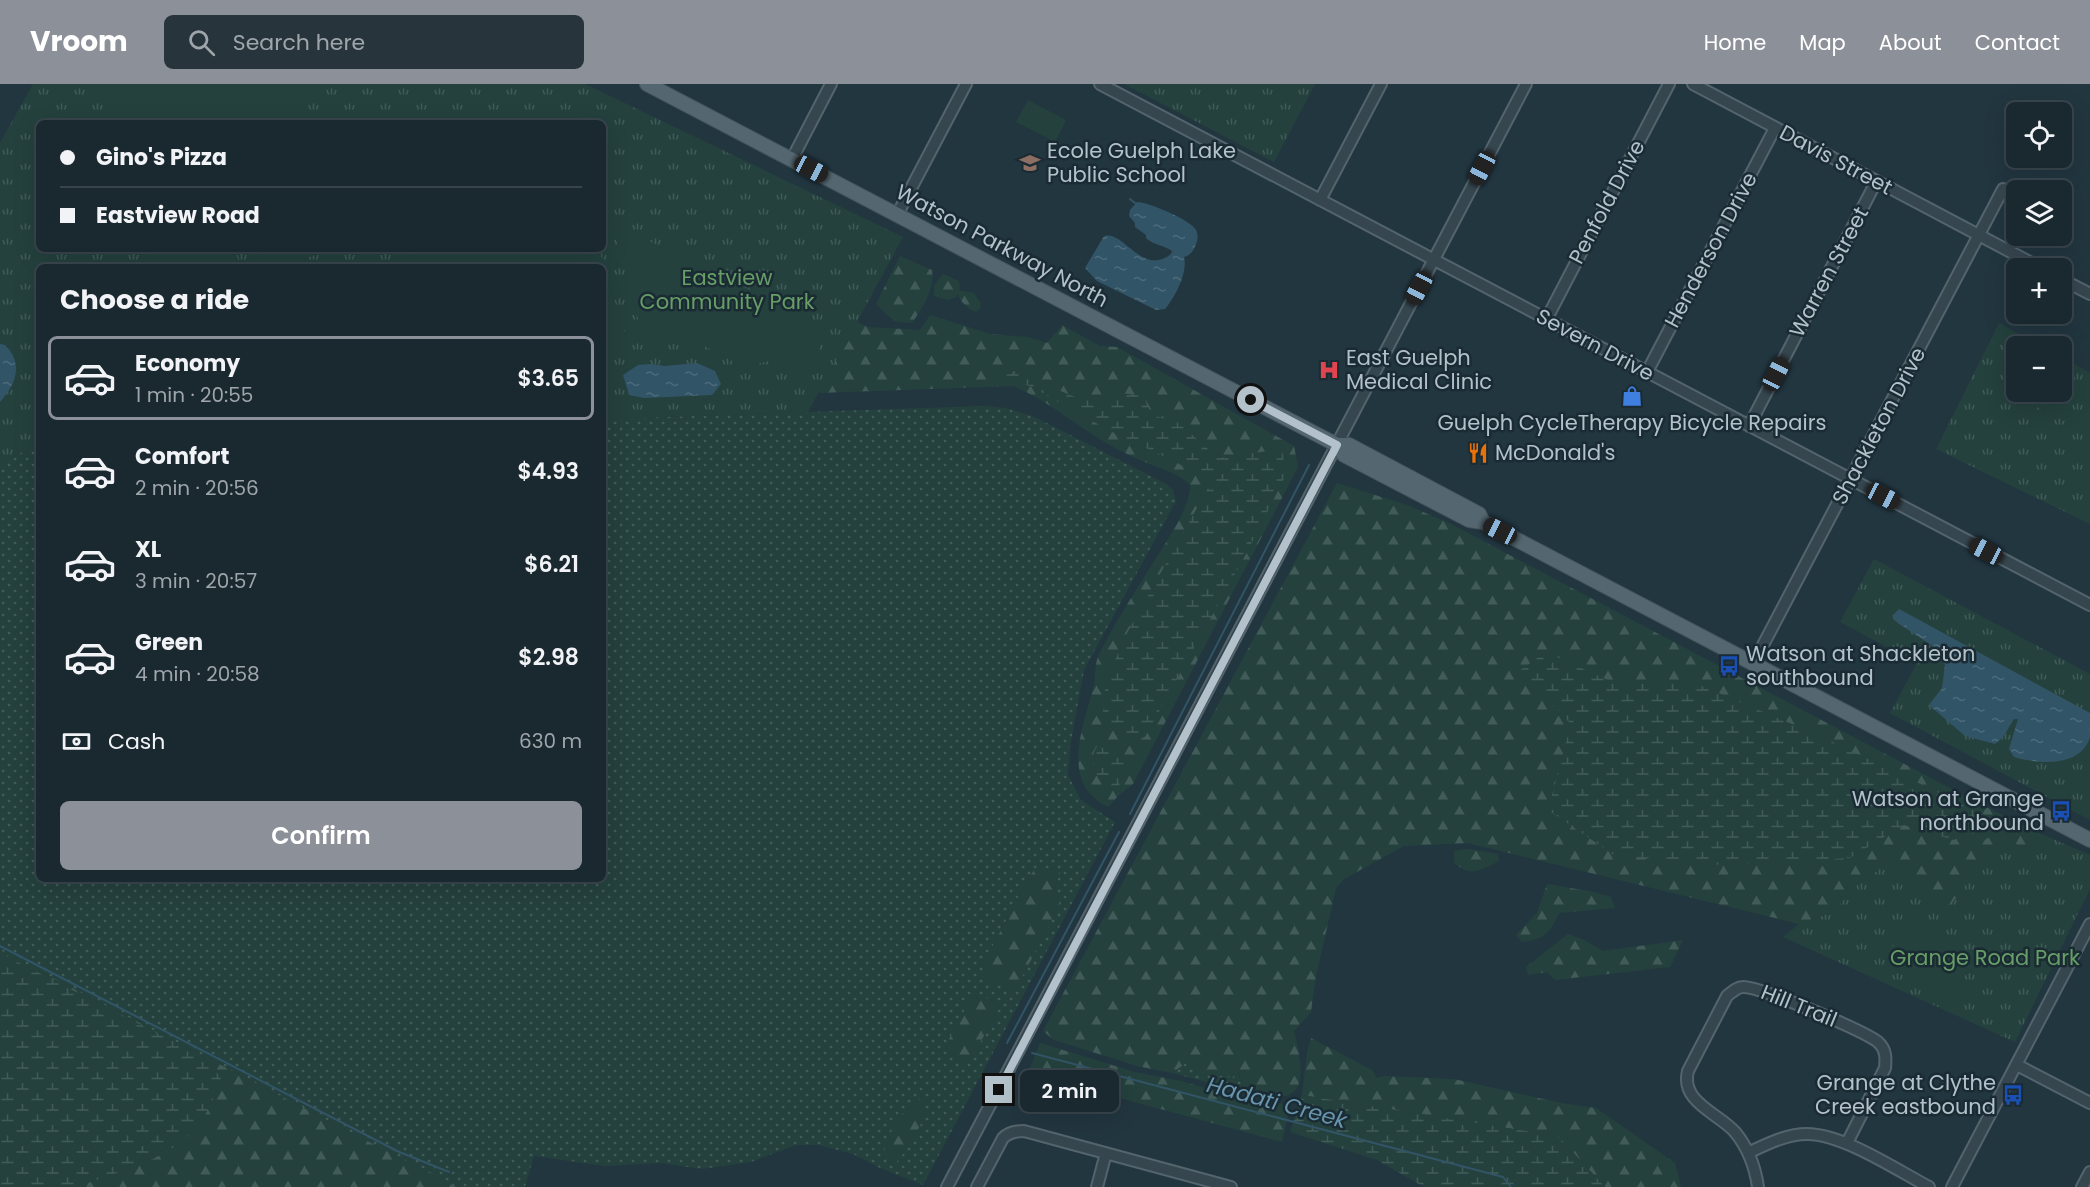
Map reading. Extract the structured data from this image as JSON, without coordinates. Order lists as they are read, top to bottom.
{
  "streets": {
    "main road": ["Watson Parkway North"],
    "street": [
      "Davis Street",
      "Penfold Drive",
      "Henderson Drive",
      "Warren Street",
      "Severn Drive",
      "Shackleton Drive",
      "Hill Trail"
    ]
  },
  "crossings": [
    ["Davis Street", "Henderson Drive"],
    ["Davis Street", "Warren Street"],
    ["Davis Street", "Shackleton Drive"],
    ["Penfold Drive", "Severn Drive"],
    ["Watson Parkway North", "Shackleton Drive"],
    ["Henderson Drive", "Severn Drive"],
    ["Warren Street", "Severn Drive"],
    ["Severn Drive", "Shackleton Drive"]
  ],
  "water": ["Hadati Creek"],
  "parks": ["Eastview Community Park", "Grange Road Park"],
  "places": {
    "school or university": ["Ecole Guelph Lake Public School"],
    "hospital": ["East Guelph Medical Clinic"],
    "shop": ["Guelph CycleTherapy Bicycle Repairs"],
    "restaurant": ["McDonald's"],
    "bus stop": ["Watson at Shackleton southbound", "Watson at Grange northbound", "Grange at Clythe Creek eastbound"]
  },
  "page": {
    "header": "Vroom",
    "search": "Search here",
    "nav": [
      "Home",
      "Map",
      "About",
      "Contact"
    ],
    "map_buttons": ["+", "−"],
    "banner": ["Gino's Pizza", "Eastview Road"],
    "heading": "Choose a ride",
    "list": [
      {
        "name": "Economy",
        "note": "1 min · 20:55",
        "value": "$3.65"
      },
      {
        "name": "Comfort",
        "note": "2 min · 20:56",
        "value": "$4.93"
      },
      {
        "name": "XL",
        "note": "3 min · 20:57",
        "value": "$6.21"
      },
      {
        "name": "Green",
        "note": "4 min · 20:58",
        "value": "$2.98"
      }
    ],
    "pay": ["Cash", "630 m"],
    "buttons": "Confirm",
    "bubble": "2 min"
  }
}
